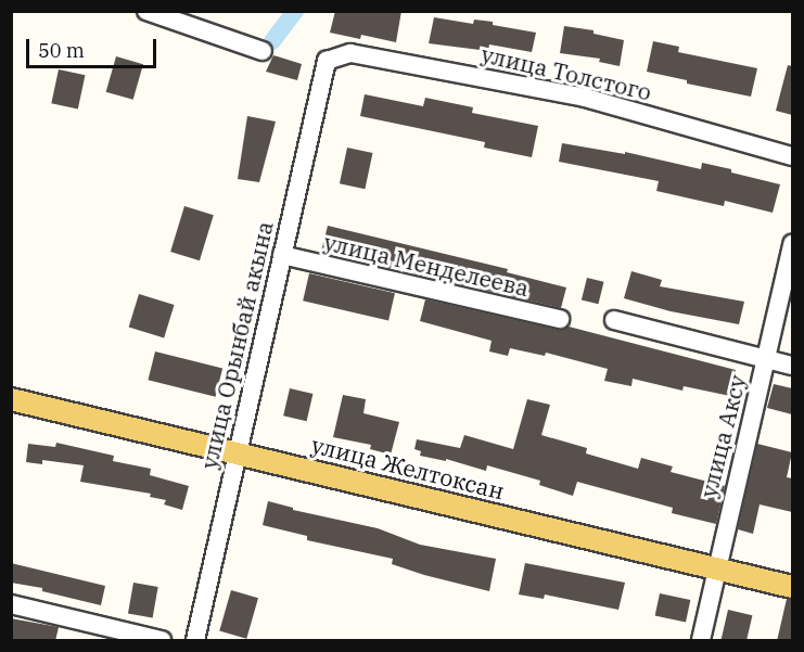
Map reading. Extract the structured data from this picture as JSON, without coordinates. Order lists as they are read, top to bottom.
{
  "streets": {
    "main road": ["улица Желтоксан"],
    "street": [
      "улица Толстого",
      "улица Менделеева",
      "улица Орынбай акына",
      "улица Аксу"
    ]
  },
  "crossings": [
    ["улица Толстого", "улица Орынбай акына"],
    ["улица Менделеева", "улица Орынбай акына"],
    ["улица Орынбай акына", "улица Желтоксан"],
    ["улица Аксу", "улица Желтоксан"]
  ],
  "scale_bar": "50 m"
}
